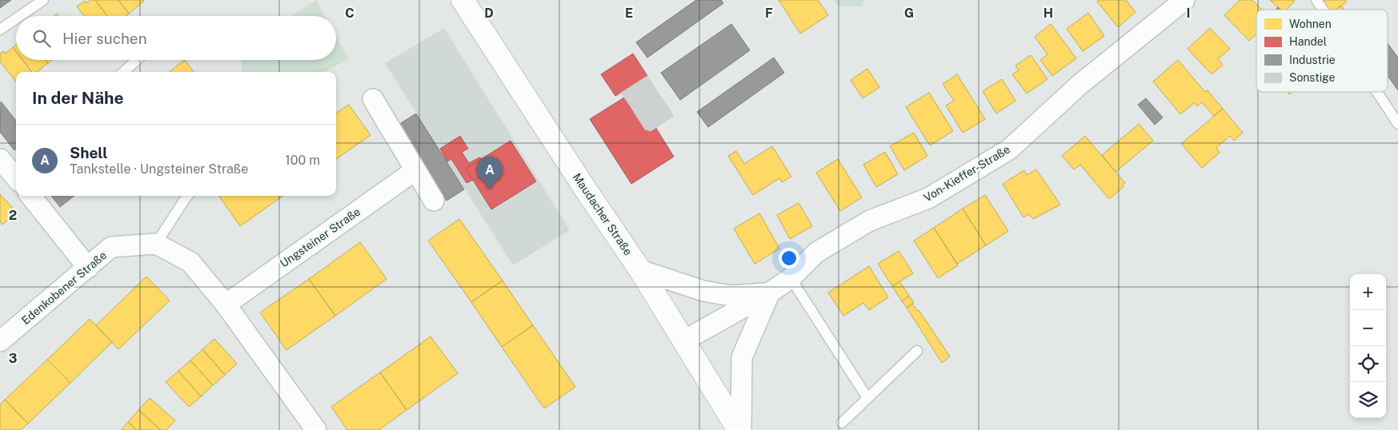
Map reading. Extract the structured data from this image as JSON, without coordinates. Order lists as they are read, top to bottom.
{
  "streets": {
    "main road": ["Maudacher Straße"],
    "street": ["Von-Kieffer-Straße", "Ungsteiner Straße", "Edenkobener Straße"]
  },
  "crossings": [
    ["Von-Kieffer-Straße", "Maudacher Straße"]
  ],
  "legend": [
    "Wohnen",
    "Handel",
    "Industrie",
    "Sonstige"
  ],
  "page": {
    "search": "Hier suchen",
    "heading": "In der Nähe",
    "list": [
      {
        "mark": "A",
        "name": "Shell",
        "note": "Tankstelle · Ungsteiner Straße",
        "value": "100 m"
      }
    ],
    "pins": "A",
    "map_buttons": ["+", "−"]
  },
  "grid": {
    "columns": [
      "C",
      "D",
      "E",
      "F",
      "G",
      "H",
      "I"
    ],
    "rows": ["2", "3"]
  }
}
